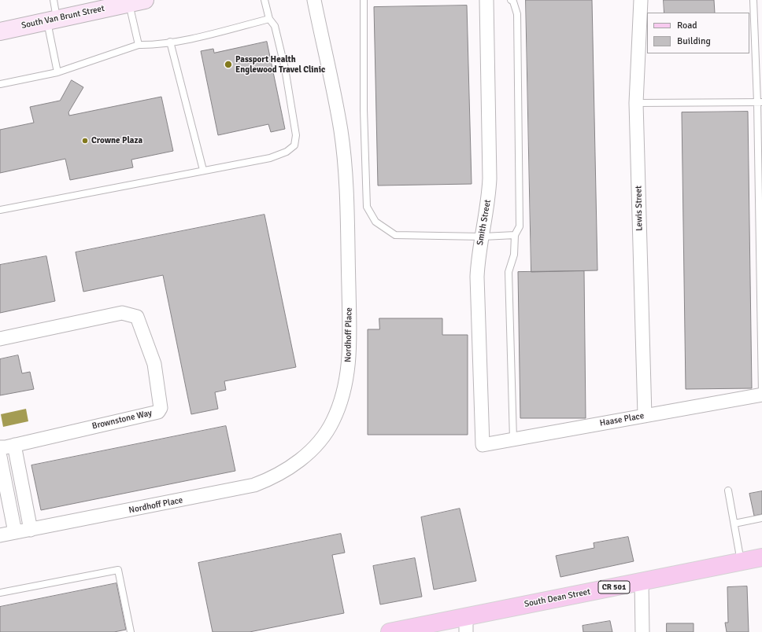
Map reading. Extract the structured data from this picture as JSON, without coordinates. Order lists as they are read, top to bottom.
{
  "streets": {
    "main road": ["CR 501", "South Dean Street"],
    "street": [
      "South Van Brunt Street",
      "Lewis Street",
      "Smith Street",
      "Nordhoff Place",
      "Brownstone Way",
      "Haase Place"
    ]
  },
  "crossings": [
    ["Lewis Street", "Haase Place"],
    ["Smith Street", "Haase Place"]
  ],
  "places": ["Passport Health Englewood Travel Clinic", "Crowne Plaza"],
  "legend": ["Road", "Building"]
}
